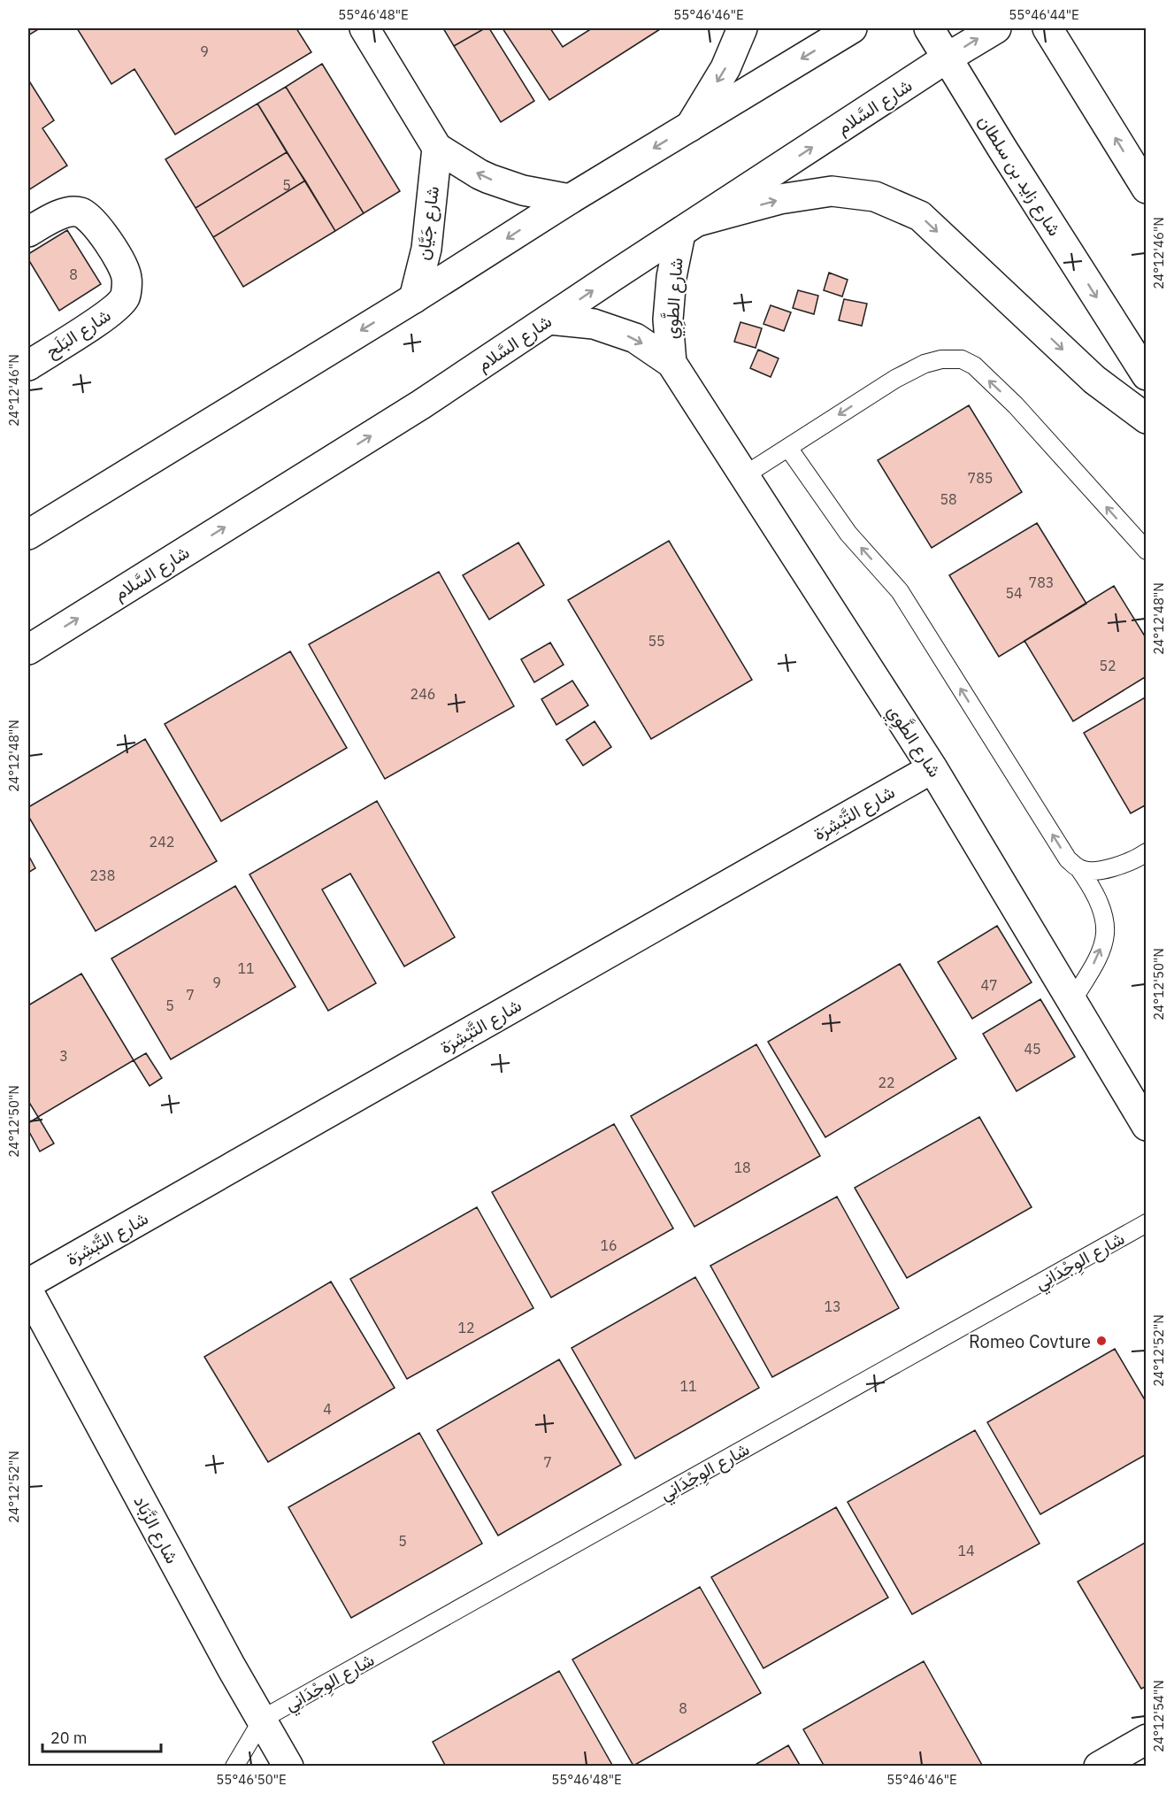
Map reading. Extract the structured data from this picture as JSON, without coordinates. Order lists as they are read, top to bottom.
{
  "streets": {
    "main road": [
      "شارع السَّلام",
      "شارع زايد بن سلطان",
      "شارع جَيَّان",
      "شارع الطَّوِي",
      "شارع البَلَح",
      "شارع التَّبْشِرَة",
      "شارع الزَّبَاد"
    ],
    "lane": ["شارع الوِجْدَانِي"]
  },
  "crossings": [
    ["شارع السَّلام", "شارع زايد بن سلطان"],
    ["شارع السَّلام", "شارع الطَّوِي"],
    ["شارع الطَّوِي", "شارع التَّبْشِرَة"],
    ["شارع الوِجْدَانِي", "شارع الزَّبَاد"]
  ],
  "places": ["Romeo Covture"],
  "house_numbers": [
    "9",
    "5",
    "8",
    "785",
    "58",
    "783",
    "54",
    "55",
    "52",
    "246",
    "242",
    "238",
    "11",
    "9",
    "47",
    "7",
    "5",
    "45",
    "3",
    "22",
    "18",
    "16",
    "13",
    "12",
    "11",
    "4",
    "7",
    "5",
    "14",
    "8"
  ],
  "scale_bar": "20 m",
  "coordinates": [
    "55°46'48\"E",
    "55°46'46\"E",
    "55°46'44\"E",
    "24°12'46\"N",
    "24°12'48\"N",
    "24°12'50\"N",
    "24°12'52\"N",
    "24°12'54\"N",
    "55°46'50\"E"
  ]
}
